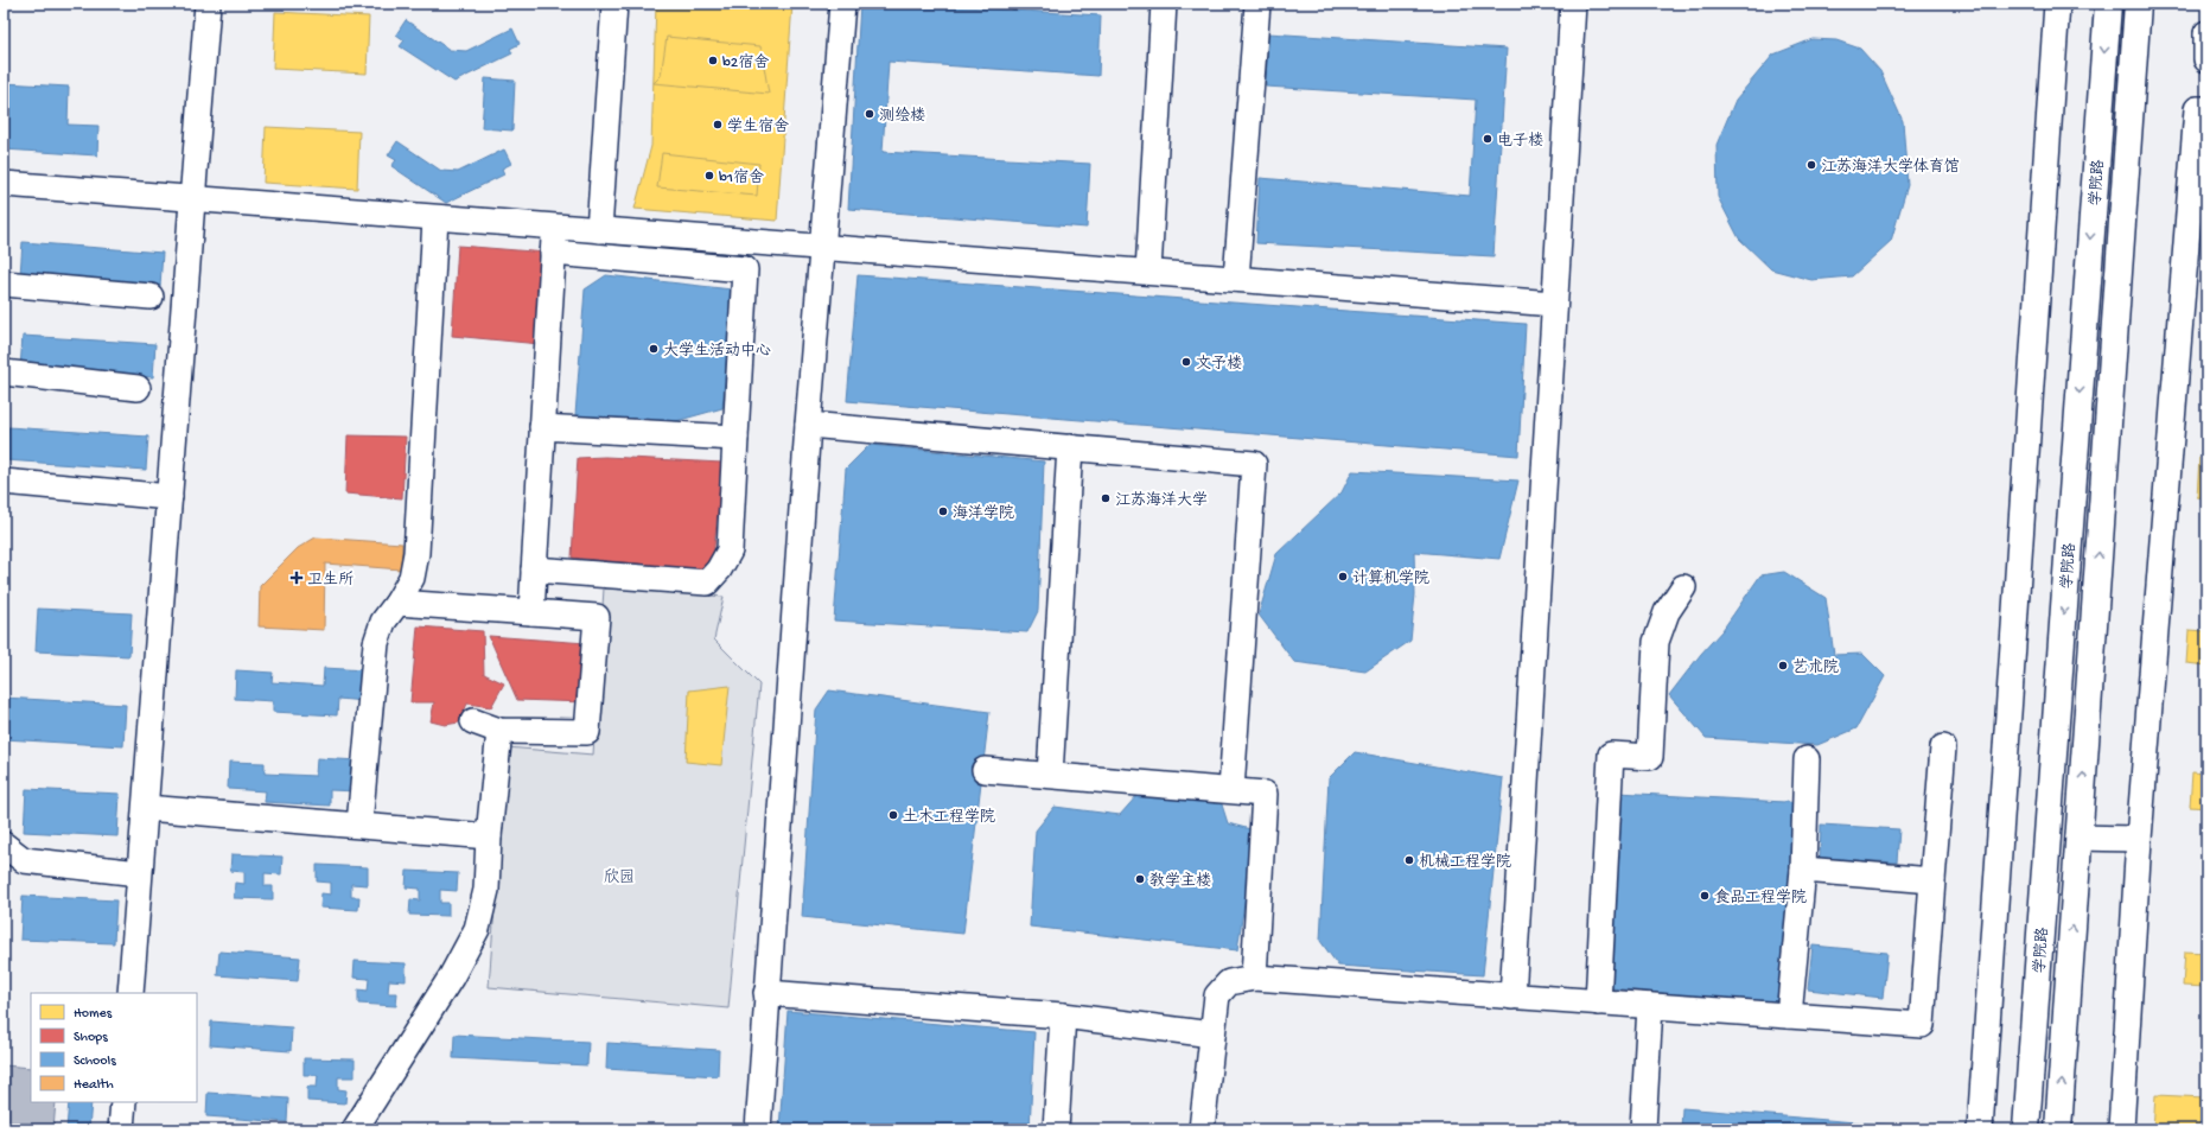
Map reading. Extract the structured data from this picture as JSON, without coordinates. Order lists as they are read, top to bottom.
{
  "streets": {
    "main road": ["学院路"]
  },
  "parks": ["欣园"],
  "places": {
    "other": [
      "b2宿舍",
      "测绘楼",
      "学生宿舍",
      "电子楼",
      "江苏海洋大学体育馆",
      "b1宿舍",
      "大学生活动中心",
      "文予楼",
      "江苏海洋大学",
      "海洋学院",
      "计算机学院",
      "艺术院",
      "土木工程学院",
      "机械工程学院",
      "教学主楼",
      "食品工程学院"
    ],
    "health": ["卫生所"]
  },
  "legend": [
    "Homes",
    "Shops",
    "Schools",
    "Health"
  ]
}
